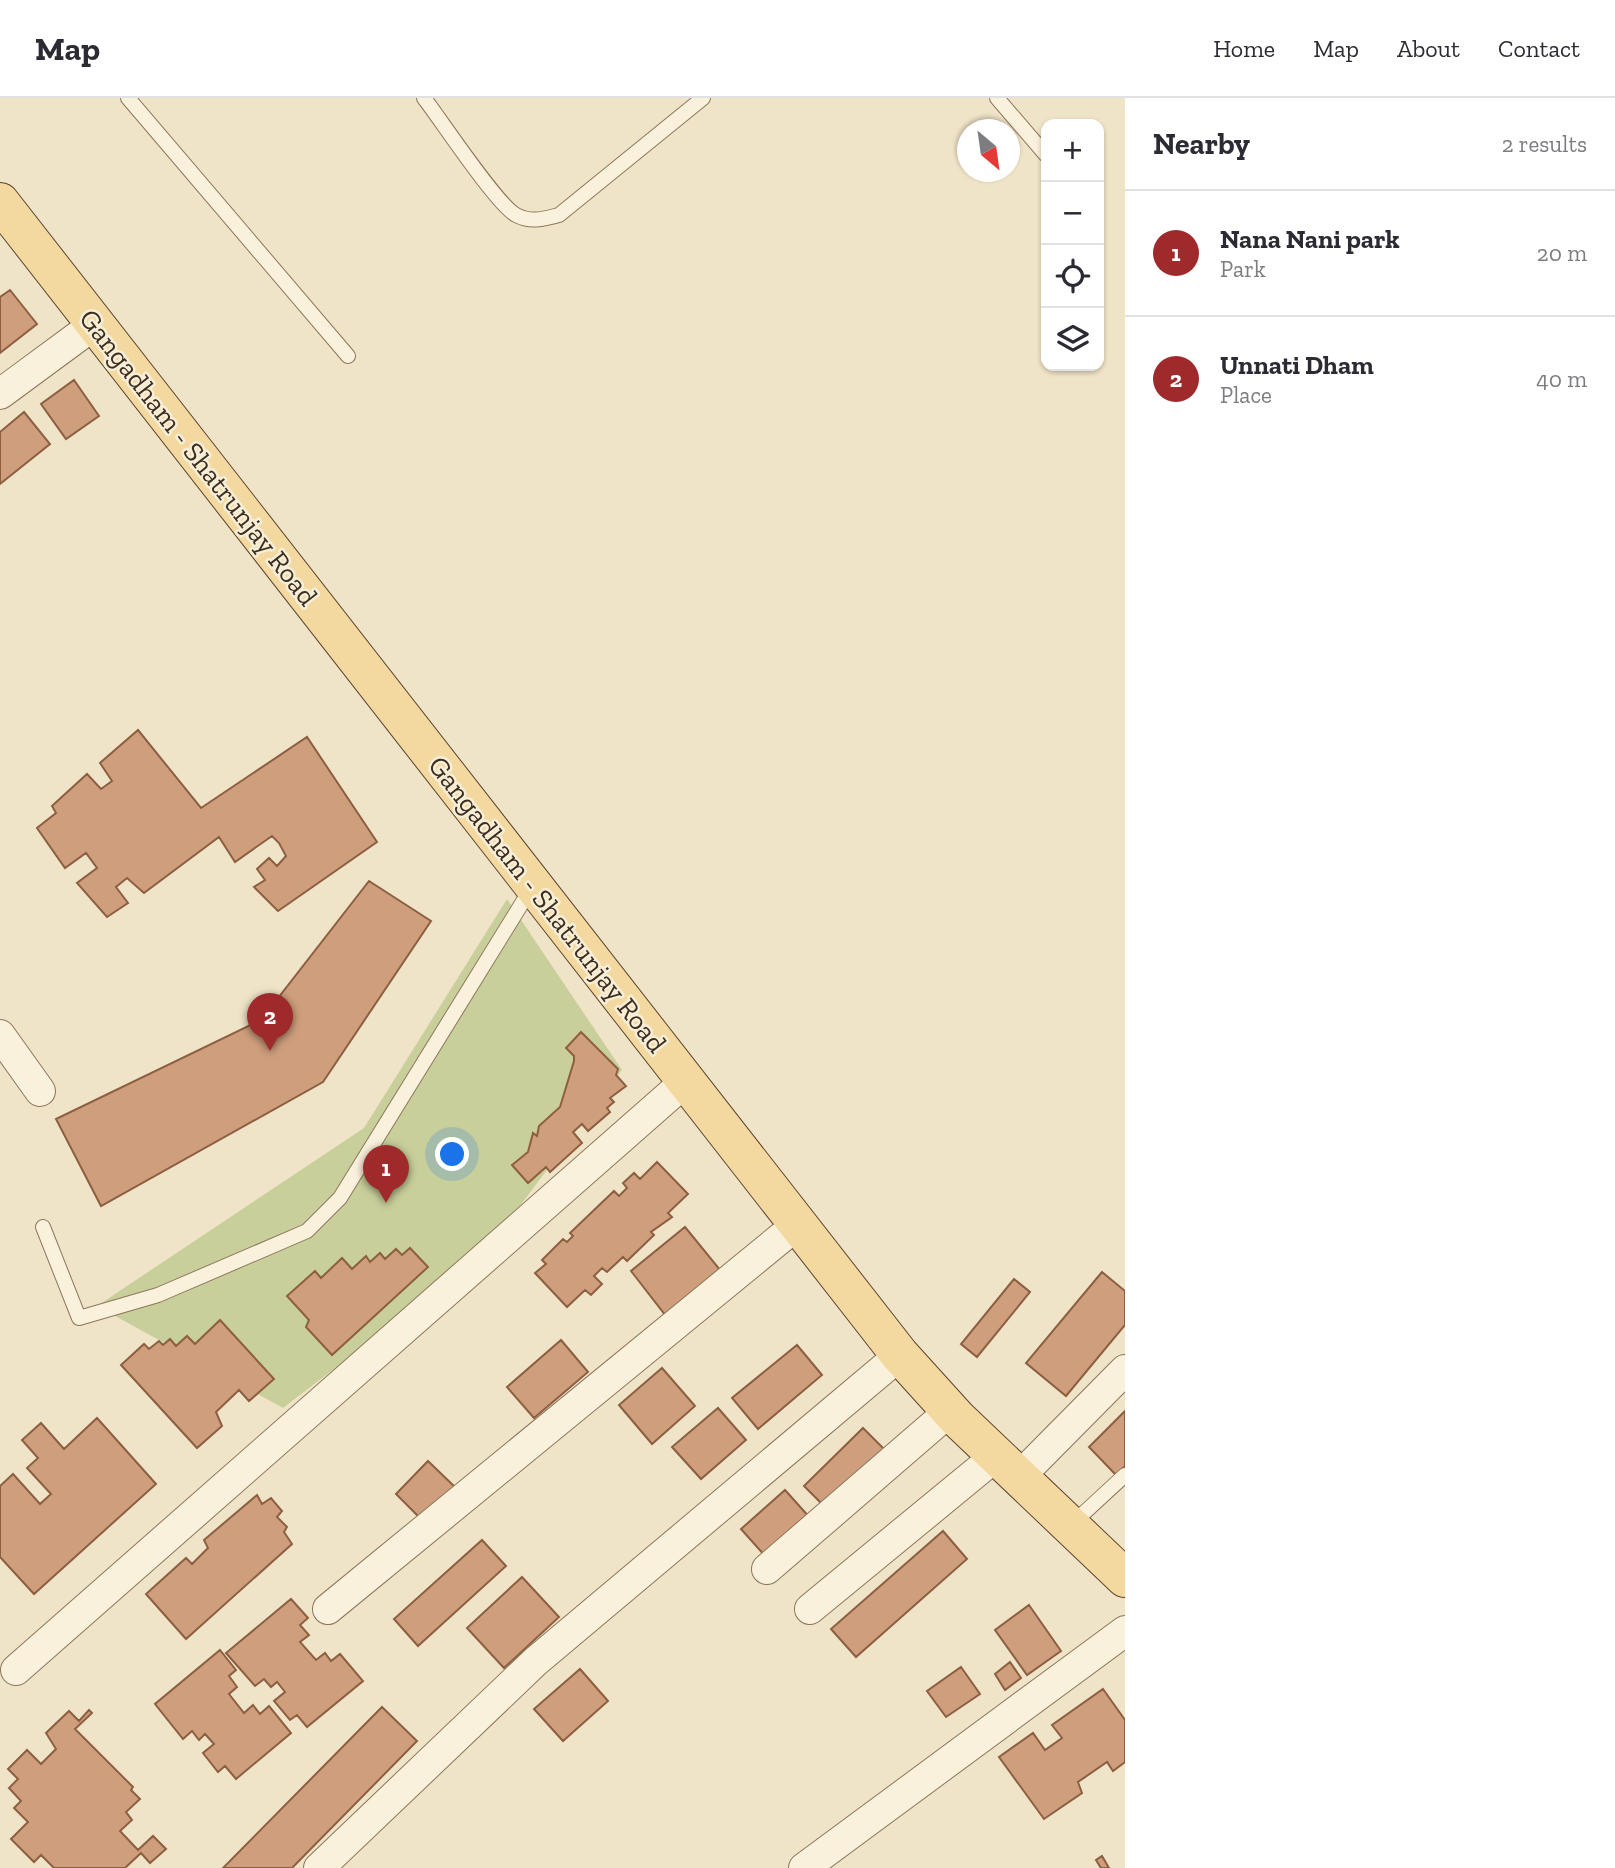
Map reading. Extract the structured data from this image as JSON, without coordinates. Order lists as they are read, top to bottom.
{
  "streets": {
    "main road": ["Gangadham - Shatrunjay Road"]
  },
  "north": "bottom right",
  "page": {
    "header": "Map",
    "nav": [
      "Home",
      "Map",
      "About",
      "Contact"
    ],
    "heading": ["Nearby", "2 results"],
    "map_buttons": ["+", "−"],
    "list": [
      {
        "mark": "1",
        "name": "Nana Nani park",
        "note": "Park",
        "value": "20 m"
      },
      {
        "mark": "2",
        "name": "Unnati Dham",
        "note": "Place",
        "value": "40 m"
      }
    ],
    "pins": ["2", "1"]
  }
}
